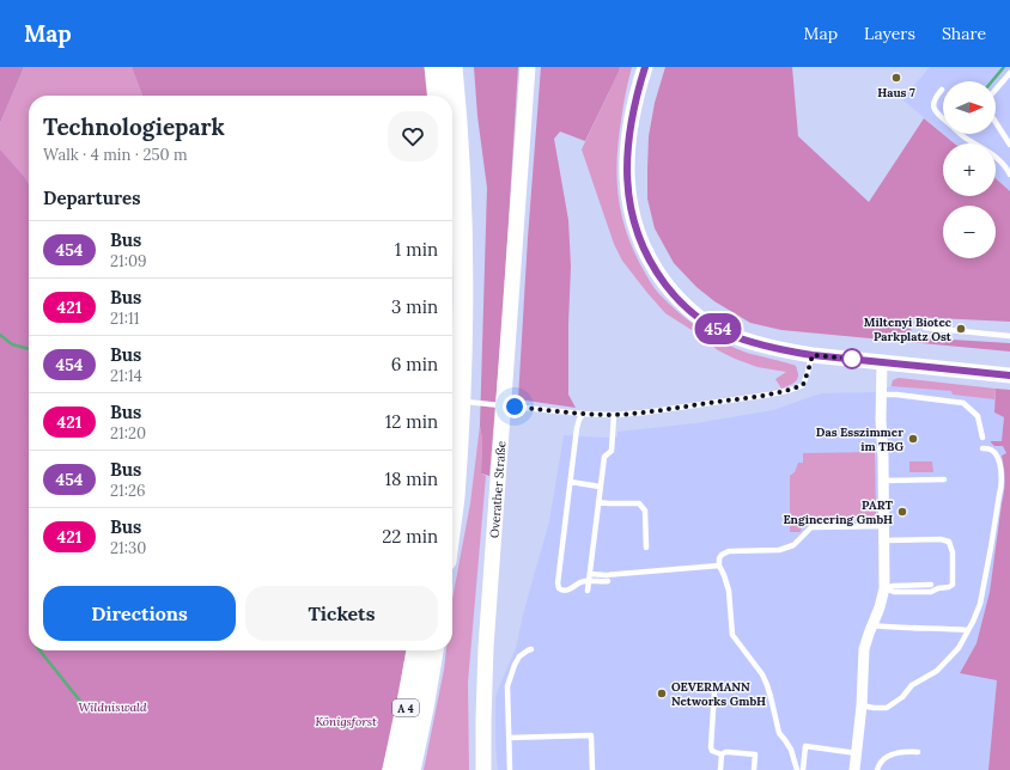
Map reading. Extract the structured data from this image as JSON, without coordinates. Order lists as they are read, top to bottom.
{
  "streets": {
    "highway": ["A 4"],
    "main road": ["Overather Straße"]
  },
  "parks": ["Wildniswald", "Königsforst"],
  "places": [
    "Haus 7",
    "Miltenyi Biotec Parkplatz Ost",
    "Das Esszimmer im TBG",
    "PART Engineering GmbH",
    "OEVERMANN Networks GmbH"
  ],
  "lines": ["bus line 454"],
  "north": "right",
  "page": {
    "header": "Map",
    "nav": ["Map", "Layers", "Share"],
    "on_map": "454",
    "map_buttons": ["+", "−"],
    "heading": [
      ["Technologiepark", "Walk · 4 min · 250 m"],
      "Departures"
    ],
    "list": [
      {
        "mark": "454",
        "name": "Bus",
        "note": "21:09",
        "value": "1 min"
      },
      {
        "mark": "421",
        "name": "Bus",
        "note": "21:11",
        "value": "3 min"
      },
      {
        "mark": "454",
        "name": "Bus",
        "note": "21:14",
        "value": "6 min"
      },
      {
        "mark": "421",
        "name": "Bus",
        "note": "21:20",
        "value": "12 min"
      },
      {
        "mark": "454",
        "name": "Bus",
        "note": "21:26",
        "value": "18 min"
      },
      {
        "mark": "421",
        "name": "Bus",
        "note": "21:30",
        "value": "22 min"
      }
    ],
    "buttons": ["Directions", "Tickets"]
  }
}
